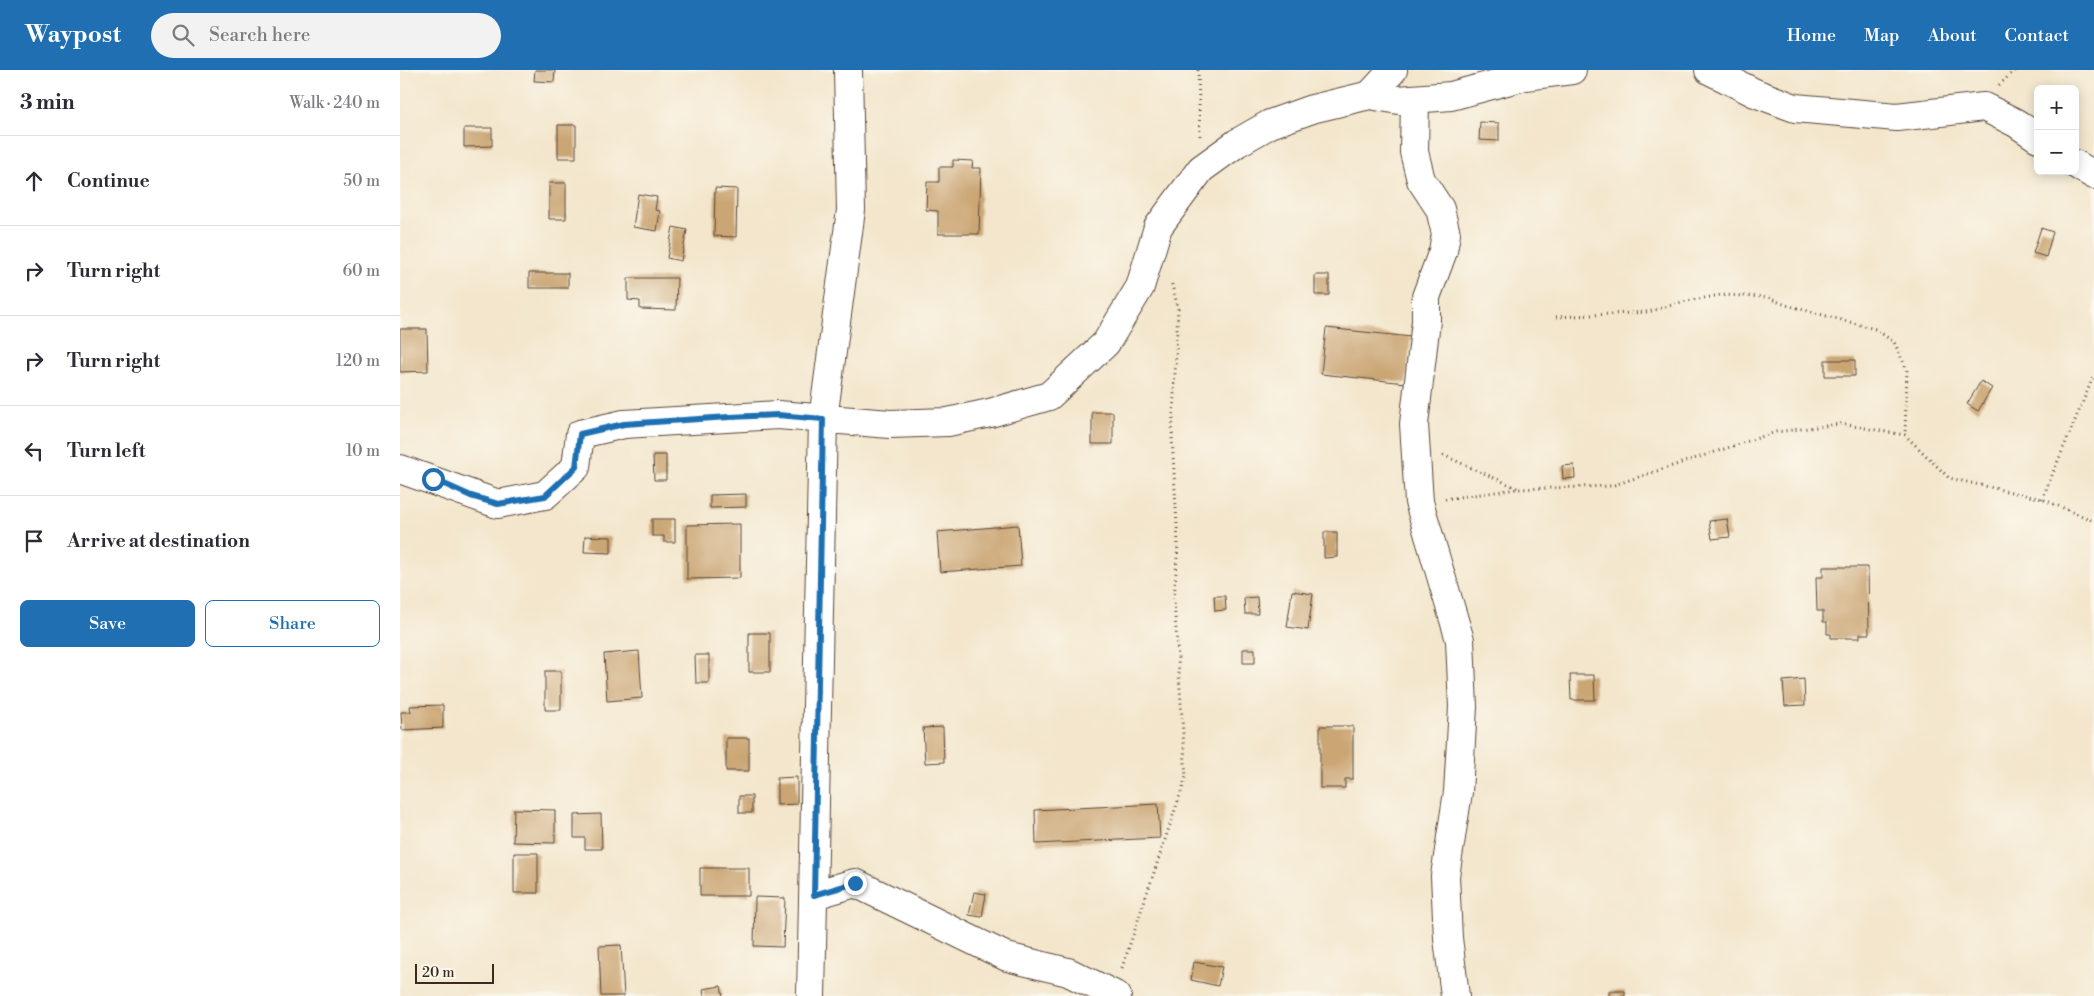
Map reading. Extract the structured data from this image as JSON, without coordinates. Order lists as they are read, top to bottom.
{
  "scale_bar": "20 m",
  "page": {
    "header": "Waypost",
    "search": "Search here",
    "nav": [
      "Home",
      "Map",
      "About",
      "Contact"
    ],
    "heading": ["3 min", "Walk · 240 m"],
    "map_buttons": ["+", "−"],
    "list": [
      ["Continue", "50 m"],
      ["Turn right", "60 m"],
      ["Turn right", "120 m"],
      ["Turn left", "10 m"],
      "Arrive at destination"
    ],
    "buttons": ["Save", "Share"],
    "scale": "20 m"
  }
}
